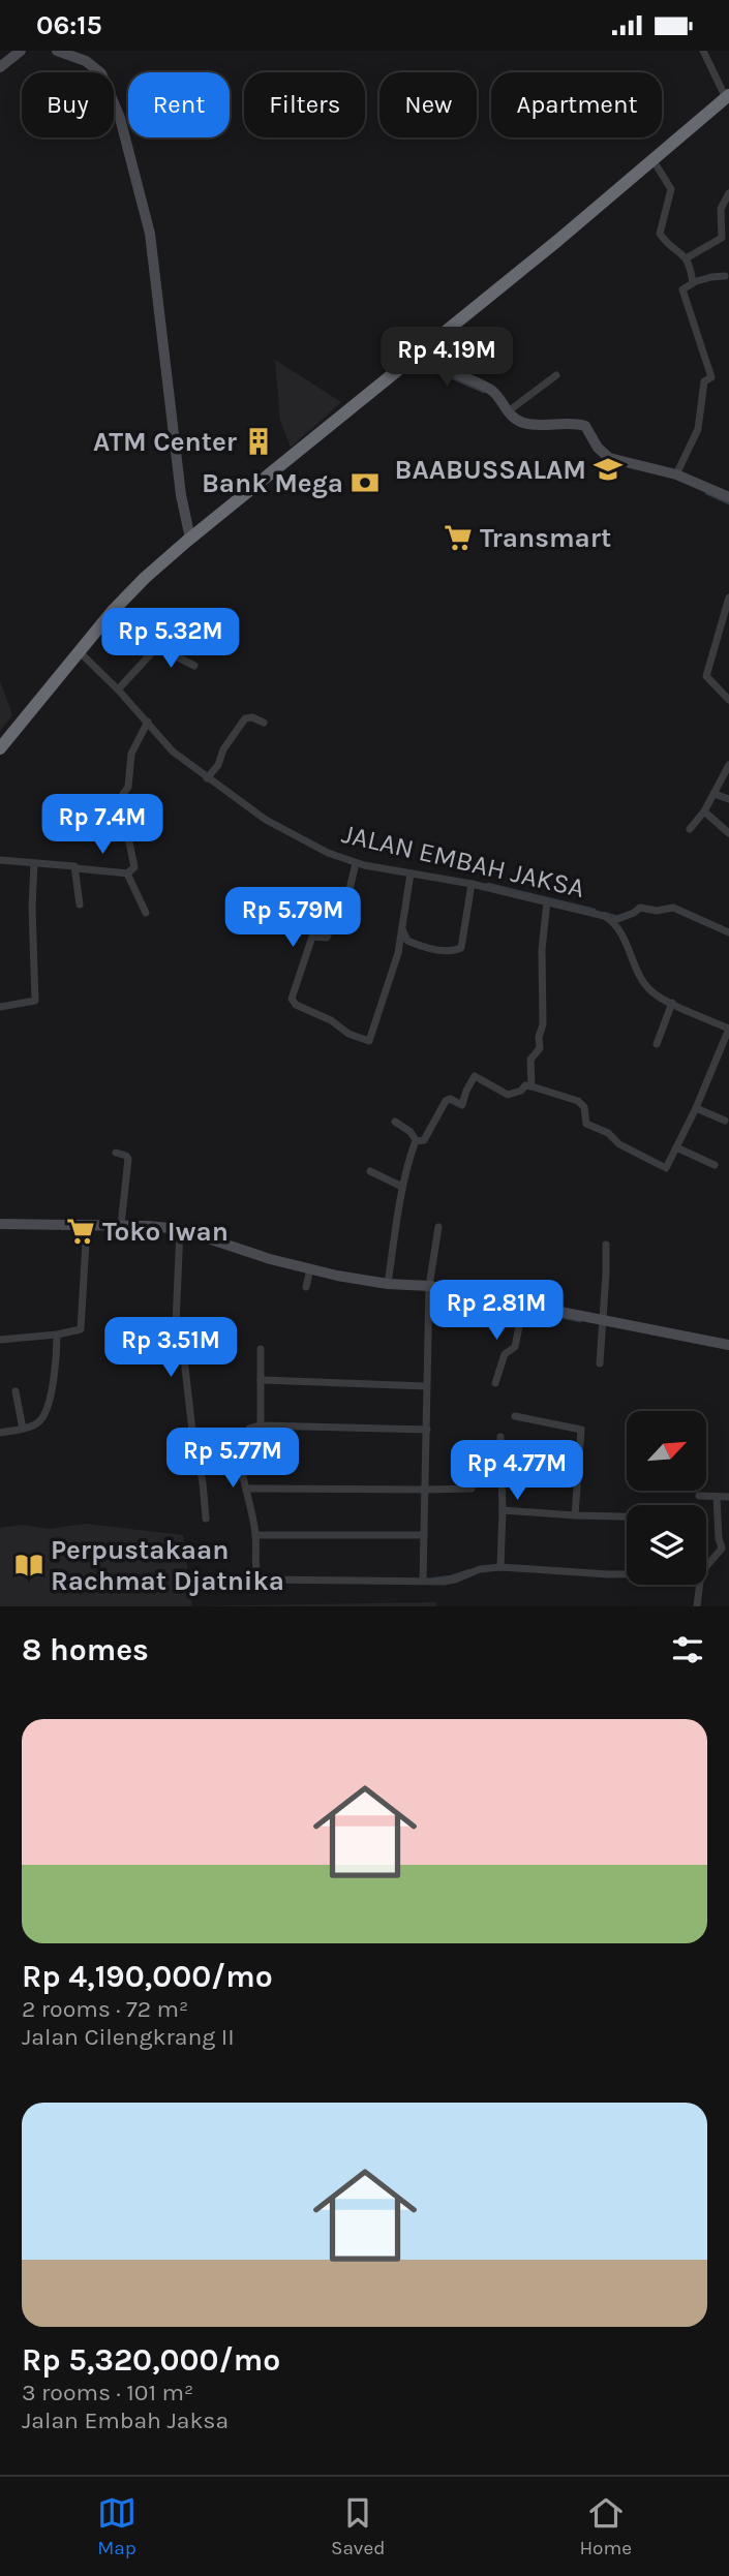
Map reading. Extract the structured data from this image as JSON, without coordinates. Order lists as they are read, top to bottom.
{
  "streets": {
    "street": ["JALAN EMBAH JAKSA"]
  },
  "places": {
    "building": ["ATM Center"],
    "school or university": ["BAABUSSALAM"],
    "bank": ["Bank Mega"],
    "supermarket": ["Transmart", "Toko Iwan"],
    "library": ["Perpustakaan Rachmat Djatnika"]
  },
  "north": "top right",
  "page": {
    "status": "06:15",
    "chip": [
      "Buy",
      "Rent",
      "Filters",
      "New",
      "Apartment"
    ],
    "price": [
      "Rp 4.19M",
      "Rp 5.32M",
      "Rp 7.4M",
      "Rp 5.79M",
      "Rp 2.81M",
      "Rp 3.51M",
      "Rp 5.77M",
      "Rp 4.77M"
    ],
    "heading": "8 homes",
    "list": [
      {
        "name": "Rp 4,190,000/mo",
        "note": "2 rooms · 72 m² · Jalan Cilengkrang II"
      },
      {
        "name": "Rp 5,320,000/mo",
        "note": "3 rooms · 101 m² · Jalan Embah Jaksa"
      }
    ],
    "tabs": ["Map", "Saved", "Home"]
  }
}
